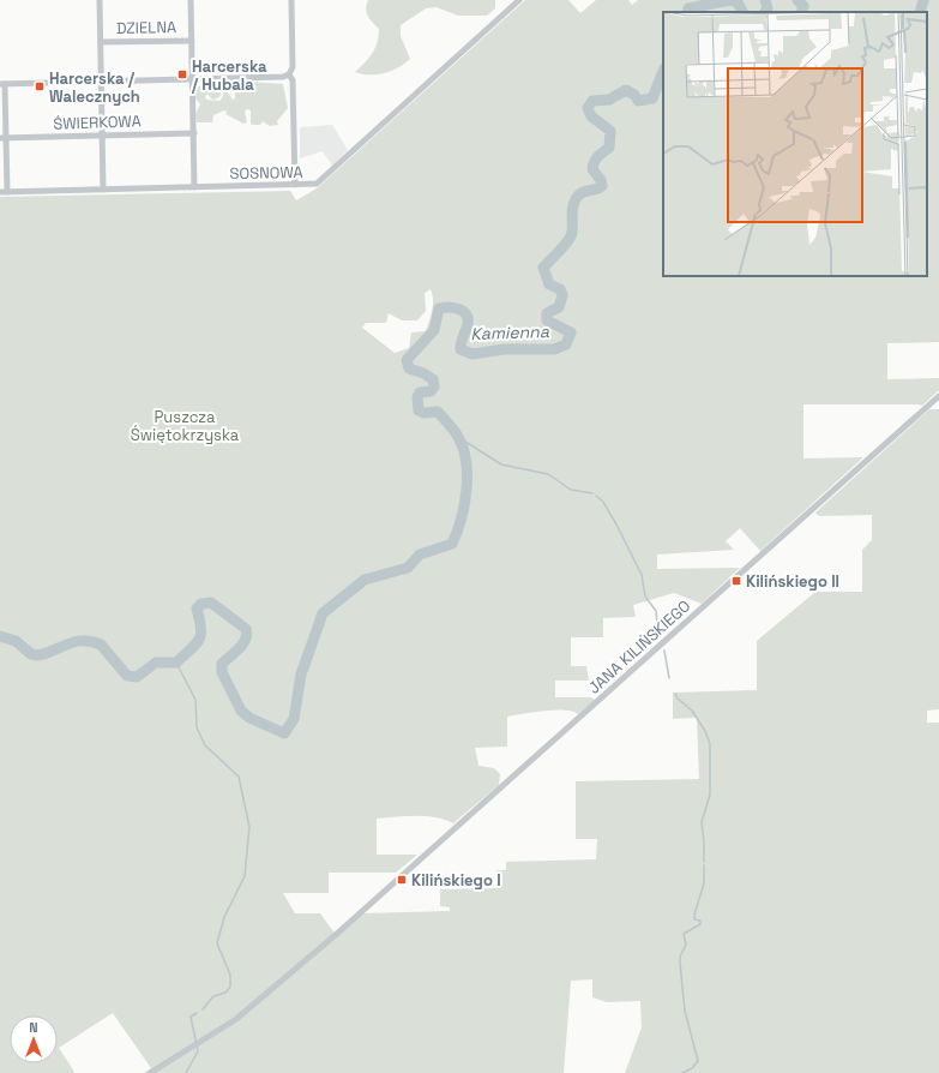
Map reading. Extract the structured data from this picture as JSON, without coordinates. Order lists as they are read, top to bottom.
{
  "streets": {
    "street": [
      "DZIELNA",
      "ŚWIERKOWA",
      "SOSNOWA",
      "JANA KILIŃSKIEGO"
    ]
  },
  "water": ["Kamienna"],
  "parks": ["Puszcza Świętokrzyska"],
  "places": {
    "transit": [
      "Harcerska / Hubala",
      "Harcerska / Walecznych",
      "Kilińskiego II",
      "Kilińskiego I"
    ]
  },
  "north": "top"
}
